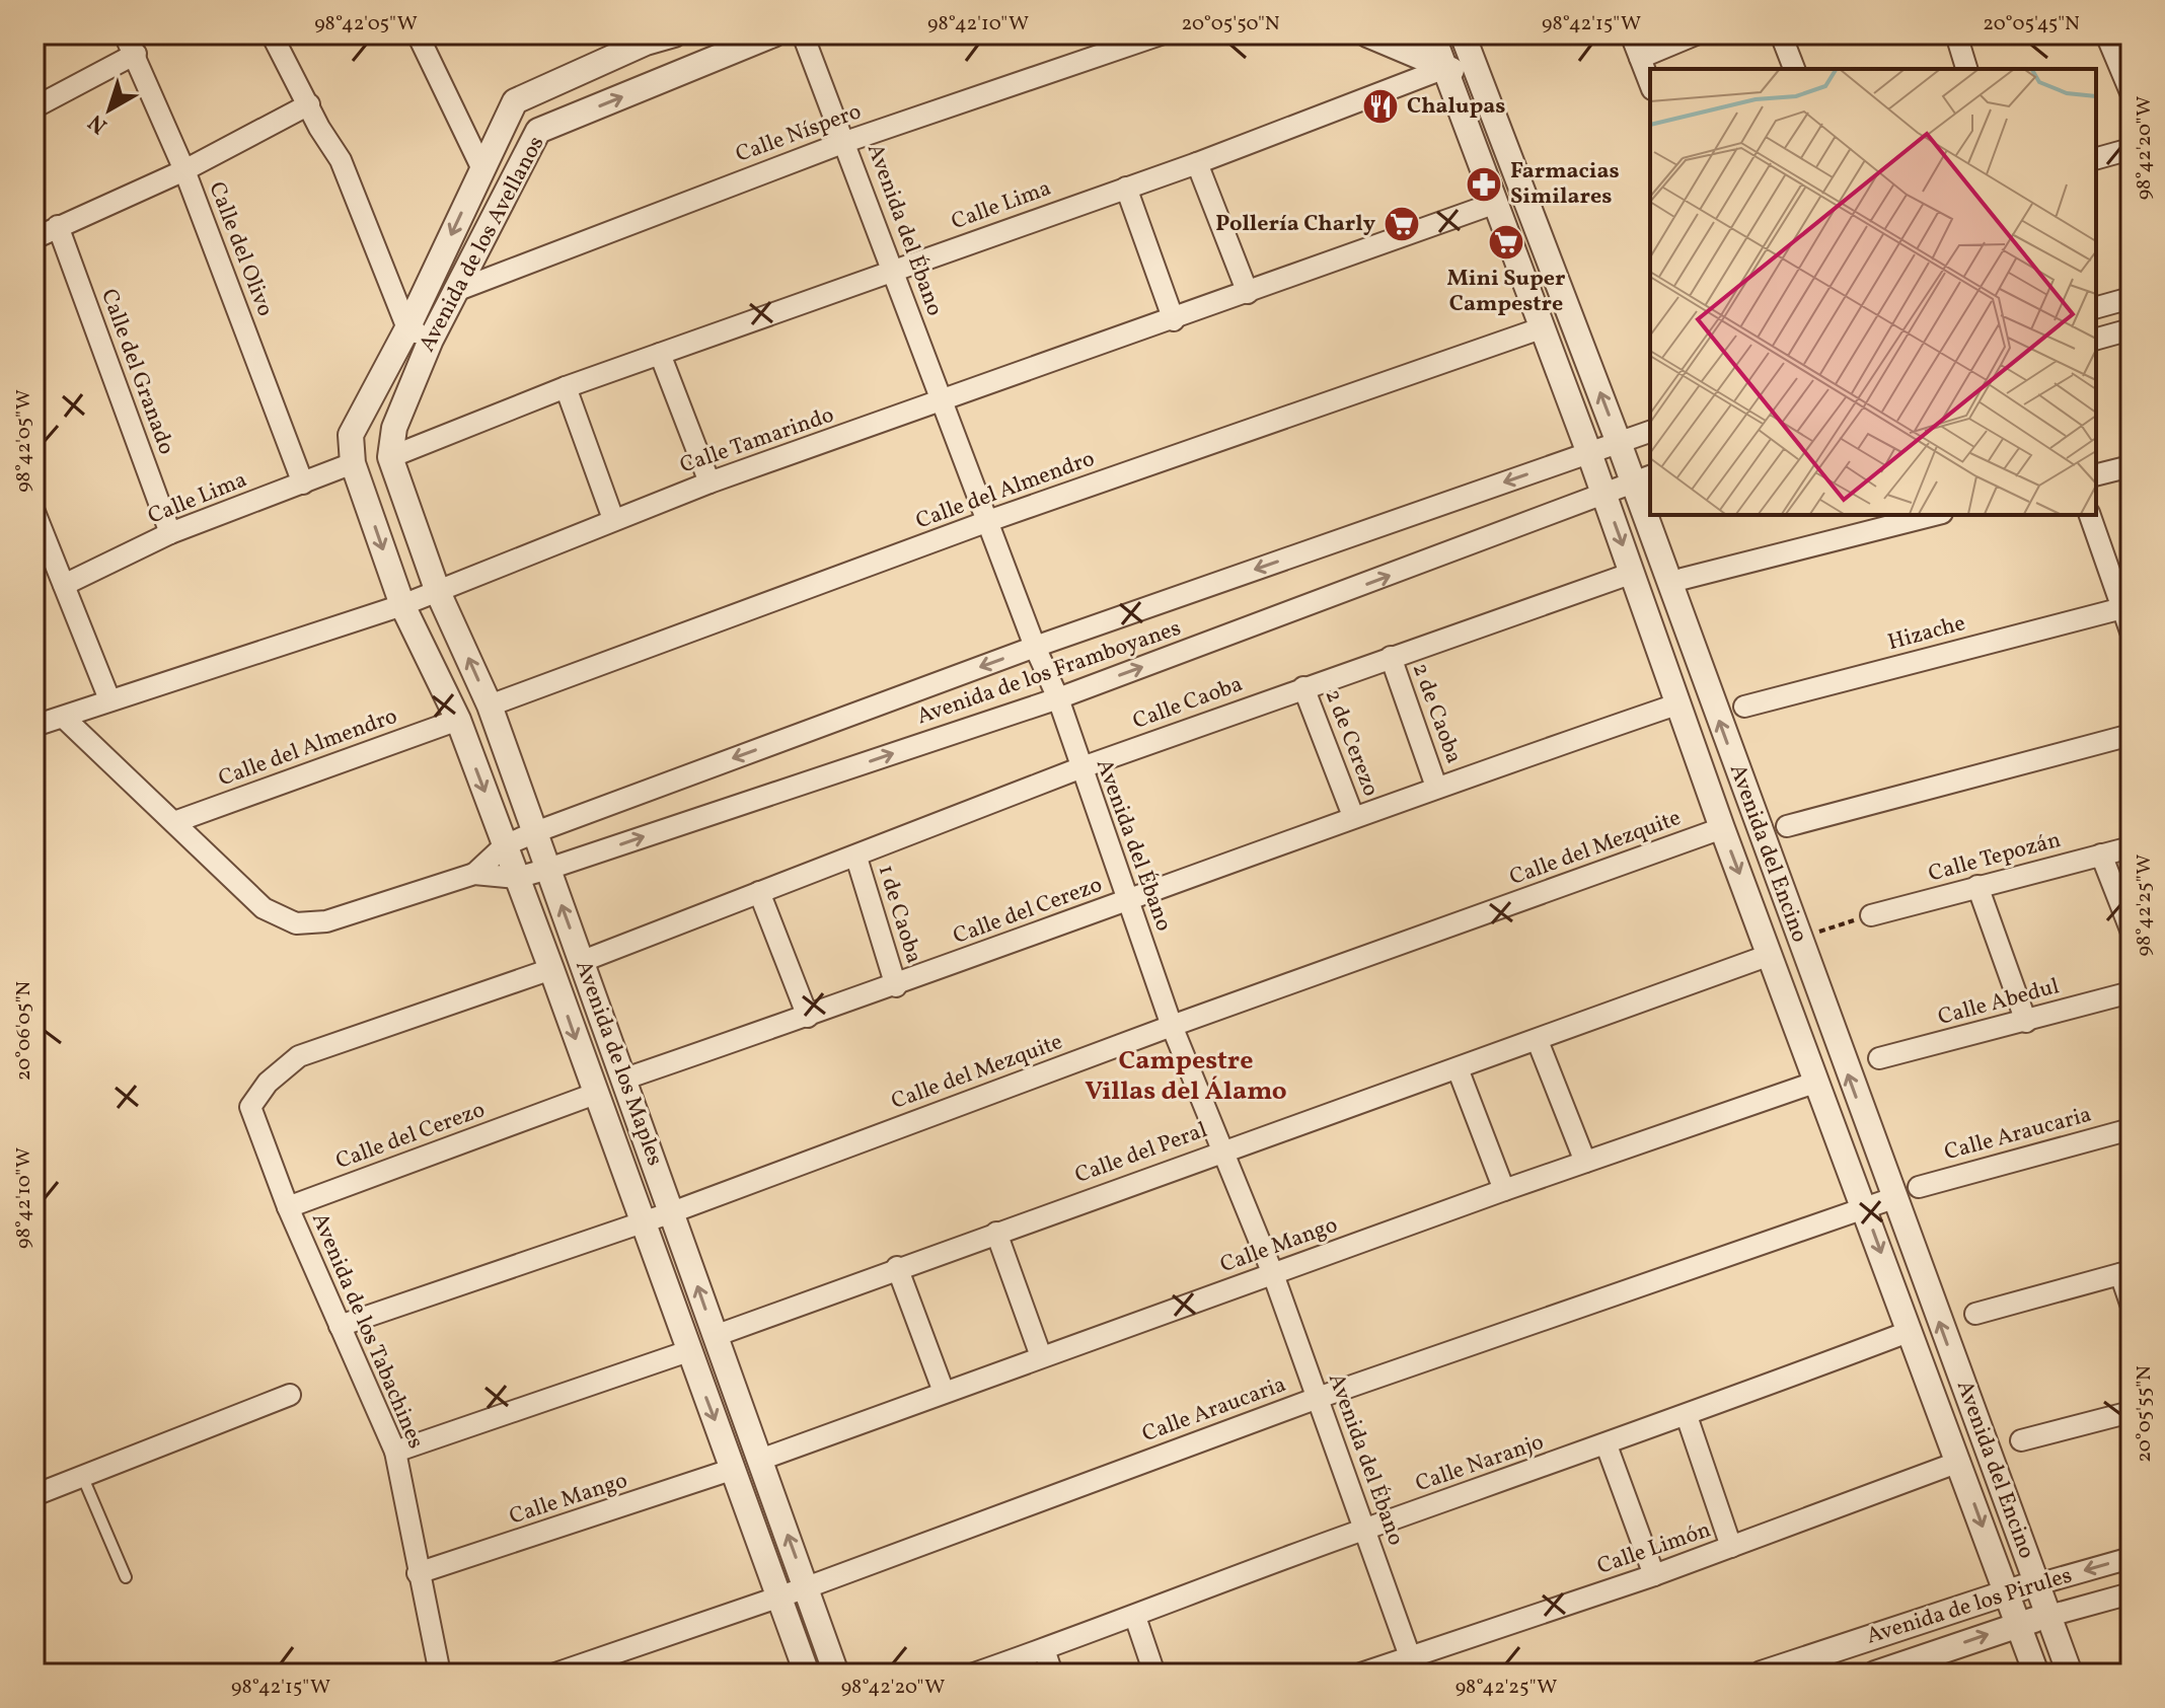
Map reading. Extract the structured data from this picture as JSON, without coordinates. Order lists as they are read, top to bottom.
{
  "streets": {
    "street": [
      "Calle Níspero",
      "Calle Lima",
      "Avenida del Ébano",
      "Avenida de los Avellanos",
      "Calle del Olivo",
      "Calle del Granado",
      "Calle Tamarindo",
      "Calle del Almendro",
      "Hizache",
      "Avenida de los Framboyanes",
      "Calle Caoba",
      "2 de Caoba",
      "2 de Cerezo",
      "Calle del Mezquite",
      "Avenida del Encino",
      "Calle Tepozán",
      "Calle del Cerezo",
      "1 de Caoba",
      "Calle Abedul",
      "Avenida de los Maples",
      "Calle Araucaria",
      "Calle del Peral",
      "Calle Mango",
      "Avenida de los Tabachines",
      "Calle Naranjo",
      "Calle Limón",
      "Avenida de los Pirules"
    ]
  },
  "crossings": [
    ["Calle Níspero", "Avenida del Ébano"],
    ["Calle Níspero", "Avenida de los Avellanos"],
    ["Calle Lima", "Avenida del Ébano"],
    ["Calle Lima", "Avenida de los Avellanos"],
    ["Calle Lima", "Calle del Olivo"],
    ["Calle Lima", "Calle del Granado"],
    ["Calle Lima", "Avenida del Encino"],
    ["Calle Lima", "Avenida de los Maples"],
    ["Avenida del Ébano", "Calle Tamarindo"],
    ["Avenida del Ébano", "Calle del Almendro"],
    ["Avenida del Ébano", "Avenida de los Framboyanes"],
    ["Avenida del Ébano", "Calle Caoba"],
    ["Avenida del Ébano", "Calle del Mezquite"],
    ["Avenida del Ébano", "Calle del Cerezo"],
    ["Avenida del Ébano", "Calle Araucaria"],
    ["Avenida del Ébano", "Calle del Peral"],
    ["Avenida del Ébano", "Calle Mango"],
    ["Avenida del Ébano", "Calle Naranjo"],
    ["Avenida del Ébano", "Calle Limón"],
    ["Avenida de los Avellanos", "Avenida de los Maples"],
    ["Calle Tamarindo", "Avenida de los Framboyanes"],
    ["Calle Tamarindo", "Avenida del Encino"],
    ["Calle Tamarindo", "Avenida de los Maples"],
    ["Calle del Almendro", "Avenida de los Framboyanes"],
    ["Calle del Almendro", "Avenida del Encino"],
    ["Calle del Almendro", "Avenida de los Maples"],
    ["Avenida de los Framboyanes", "Avenida del Encino"],
    ["Avenida de los Framboyanes", "Avenida de los Maples"],
    ["Calle Caoba", "2 de Caoba"],
    ["Calle Caoba", "2 de Cerezo"],
    ["Calle Caoba", "Avenida del Encino"],
    ["Calle Caoba", "1 de Caoba"],
    ["Calle Caoba", "Avenida de los Maples"],
    ["2 de Caoba", "Calle del Cerezo"],
    ["2 de Cerezo", "Calle del Cerezo"],
    ["Calle del Mezquite", "Avenida del Encino"],
    ["Calle del Mezquite", "Avenida de los Maples"],
    ["Calle del Mezquite", "Avenida de los Tabachines"],
    ["Avenida del Encino", "Calle del Cerezo"],
    ["Avenida del Encino", "Calle Araucaria"],
    ["Avenida del Encino", "Calle del Peral"],
    ["Avenida del Encino", "Calle Mango"],
    ["Avenida del Encino", "Calle Naranjo"],
    ["Avenida del Encino", "Calle Limón"],
    ["Avenida del Encino", "Avenida de los Pirules"],
    ["Calle del Cerezo", "1 de Caoba"],
    ["Calle del Cerezo", "Avenida de los Maples"],
    ["Calle del Cerezo", "Avenida de los Tabachines"],
    ["Avenida de los Maples", "Calle Araucaria"],
    ["Avenida de los Maples", "Calle del Peral"],
    ["Avenida de los Maples", "Calle Mango"],
    ["Avenida de los Maples", "Avenida de los Tabachines"],
    ["Calle Mango", "Avenida de los Tabachines"]
  ],
  "districts": ["Campestre Villas del Álamo"],
  "places": {
    "restaurant": ["Chalupas"],
    "pharmacy": ["Farmacias Similares"],
    "supermarket": ["Pollería Charly", "Mini Super Campestre"]
  },
  "north": "bottom left",
  "coordinates": [
    "98°42'05\"W",
    "98°42'10\"W",
    "20°05'50\"N",
    "98°42'15\"W",
    "20°05'45\"N",
    "98°42'20\"W",
    "98°42'25\"W",
    "20°06'05\"N",
    "20°05'55\"N"
  ]
}
